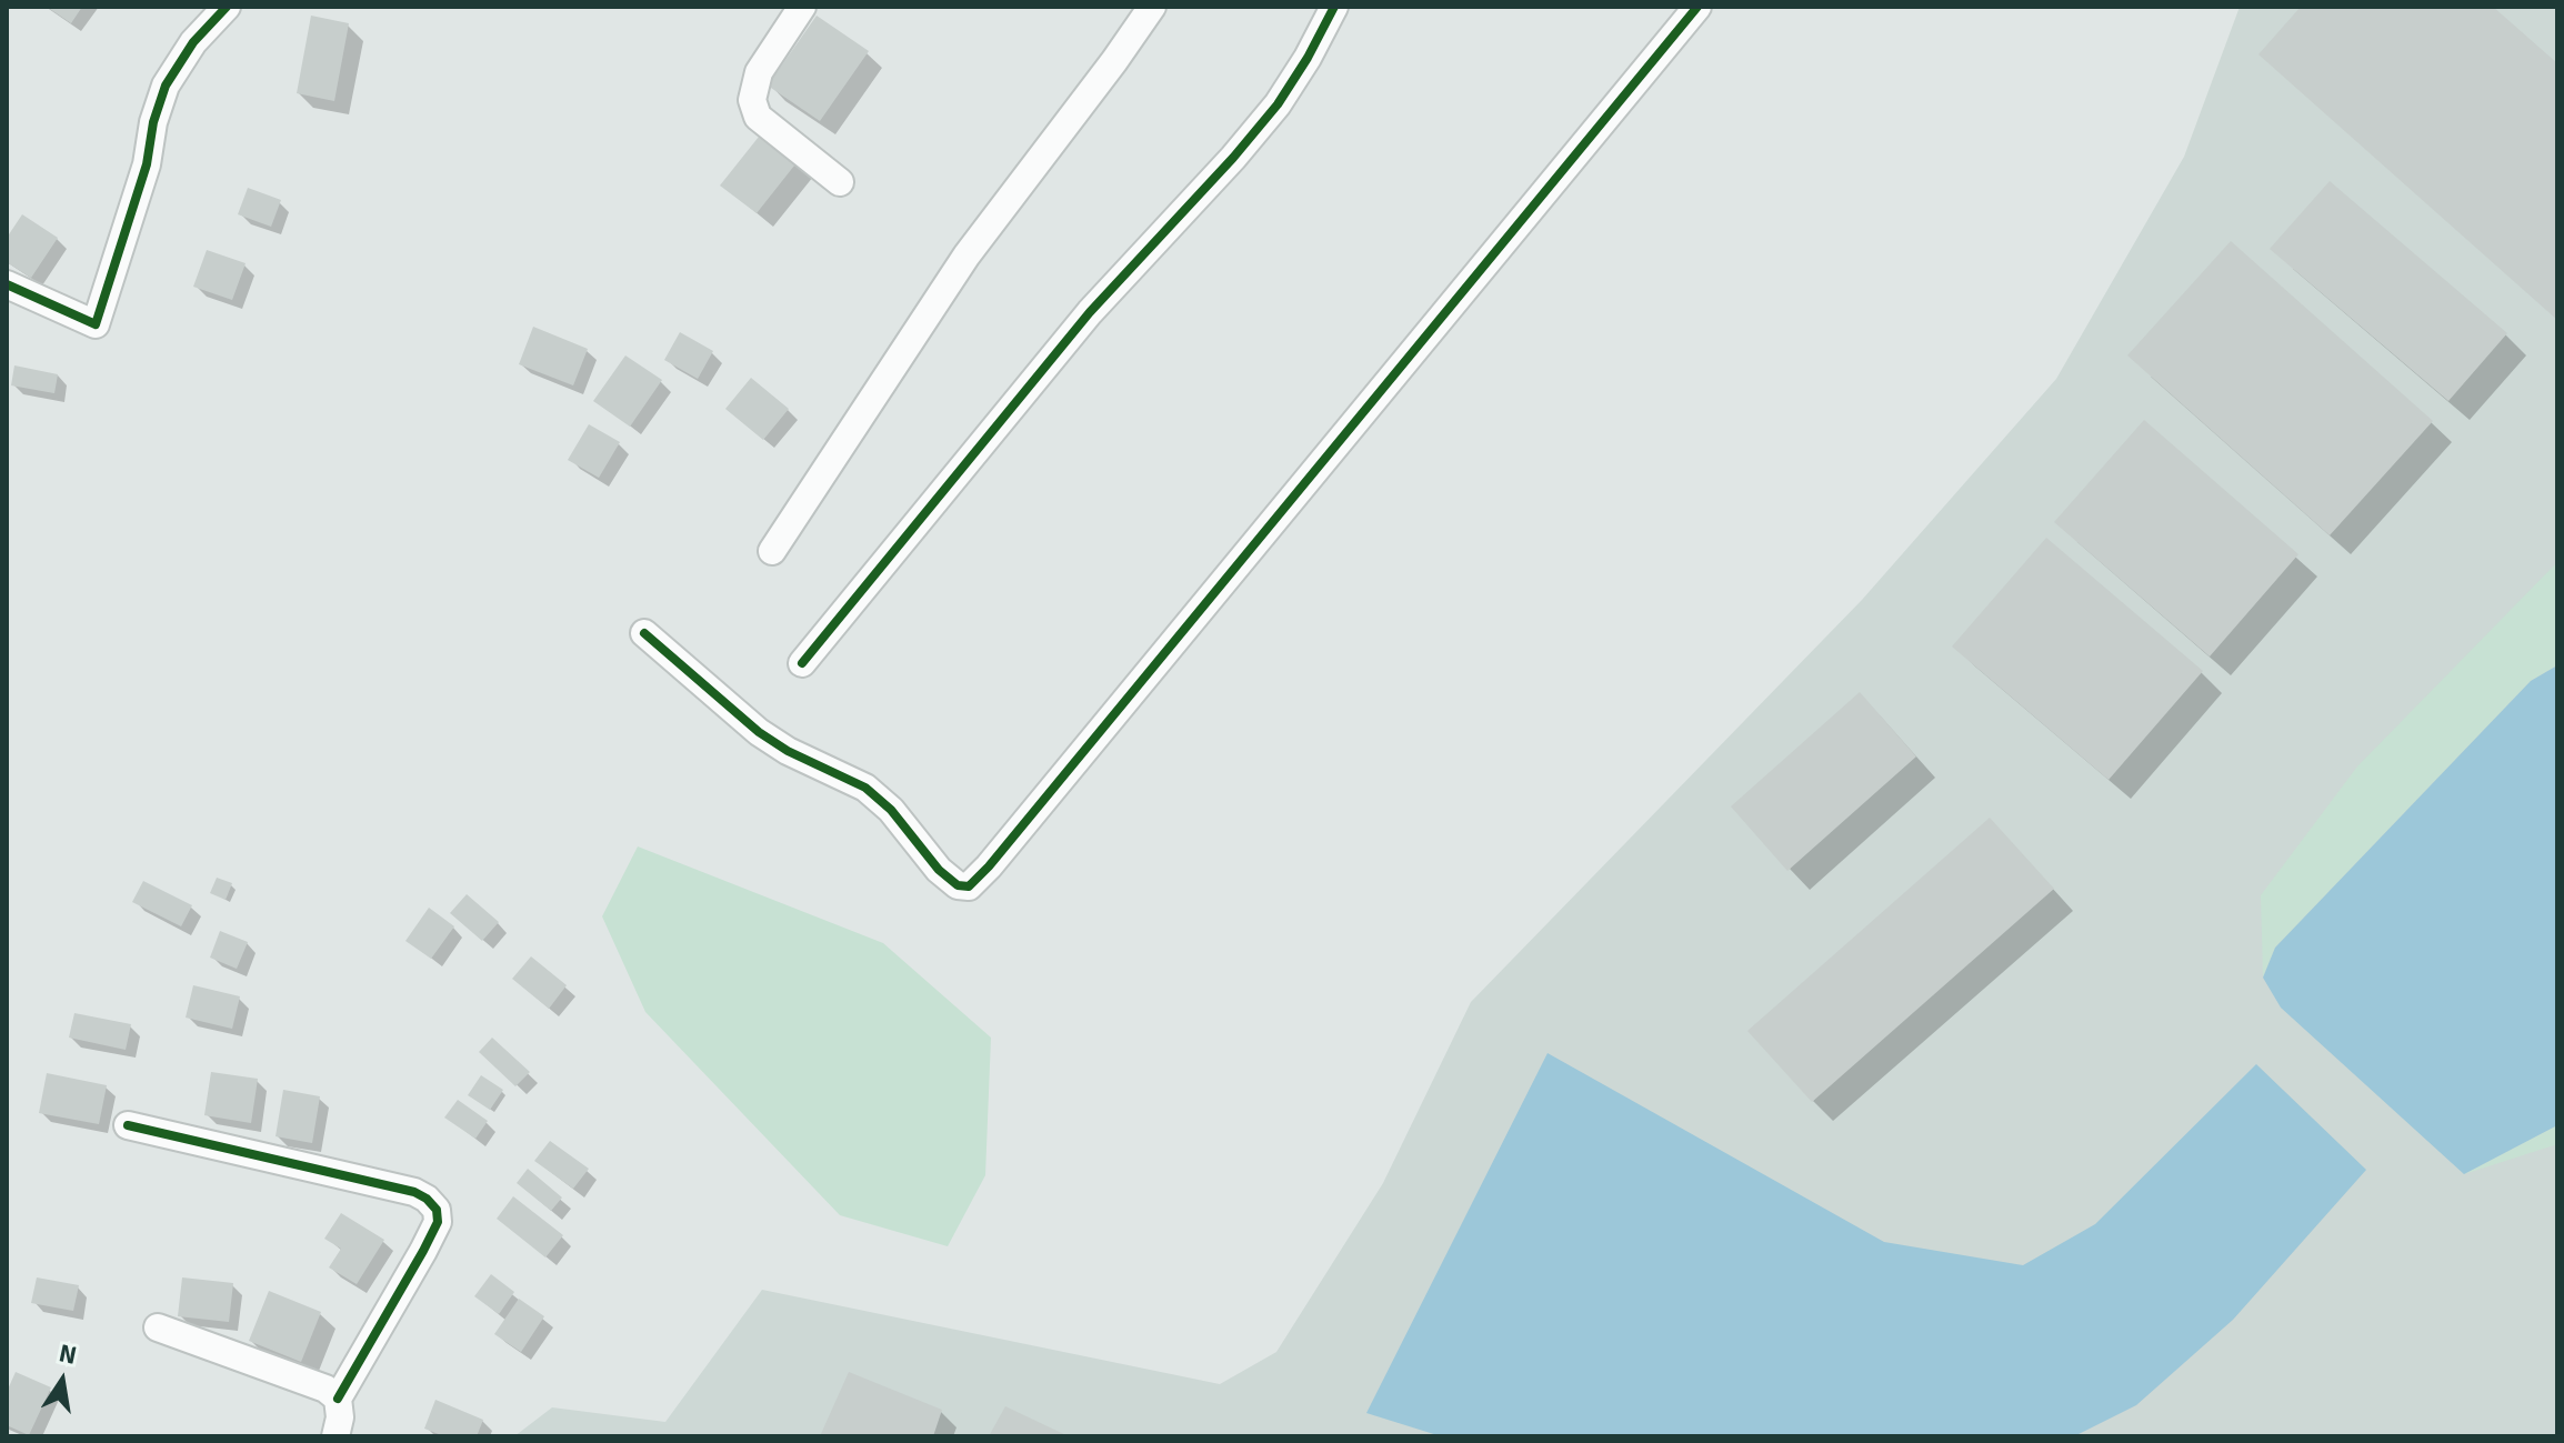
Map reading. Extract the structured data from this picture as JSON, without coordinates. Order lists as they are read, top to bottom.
{
  "north": "top"
}
